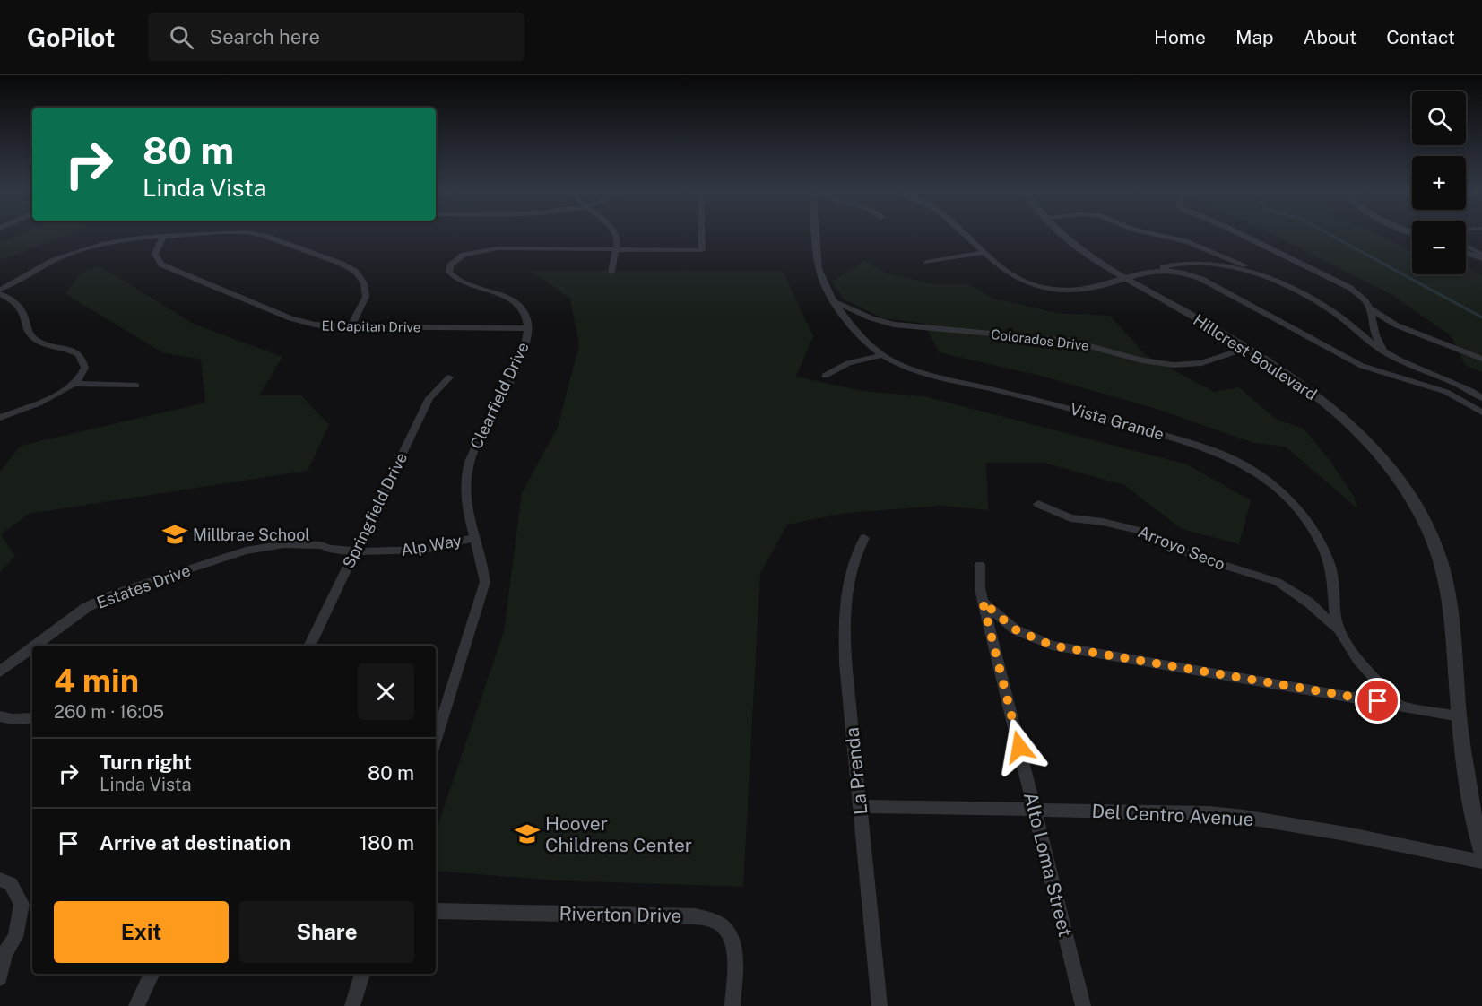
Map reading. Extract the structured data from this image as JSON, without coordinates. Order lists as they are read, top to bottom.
{
  "streets": {
    "street": [
      "El Capitan Drive",
      "Colorados Drive",
      "Hillcrest Boulevard",
      "Clearfield Drive",
      "Vista Grande",
      "Springfield Drive",
      "Alp Way",
      "Arroyo Seco",
      "Estates Drive",
      "La Prenda",
      "Del Centro Avenue",
      "Alto Loma Street",
      "Riverton Drive"
    ]
  },
  "crossings": [
    ["El Capitan Drive", "Clearfield Drive"],
    ["Colorados Drive", "Hillcrest Boulevard"],
    ["Colorados Drive", "Vista Grande"],
    ["Clearfield Drive", "Alp Way"],
    ["Vista Grande", "Arroyo Seco"],
    ["Springfield Drive", "Alp Way"],
    ["Springfield Drive", "Estates Drive"],
    ["Alp Way", "Estates Drive"],
    ["La Prenda", "Del Centro Avenue"],
    ["Del Centro Avenue", "Alto Loma Street"]
  ],
  "places": {
    "school or university": ["Millbrae School", "Hoover Childrens Center"]
  },
  "page": {
    "header": "GoPilot",
    "search": "Search here",
    "nav": [
      "Home",
      "Map",
      "About",
      "Contact"
    ],
    "map_buttons": ["+", "−"],
    "turn": ["80 m", "Linda Vista"],
    "heading": ["4 min", "260 m · 16:05"],
    "list": [
      {
        "name": "Turn right",
        "note": "Linda Vista",
        "value": "80 m"
      },
      {
        "name": "Arrive at destination",
        "value": "180 m"
      }
    ],
    "buttons": ["Exit", "Share"]
  }
}
